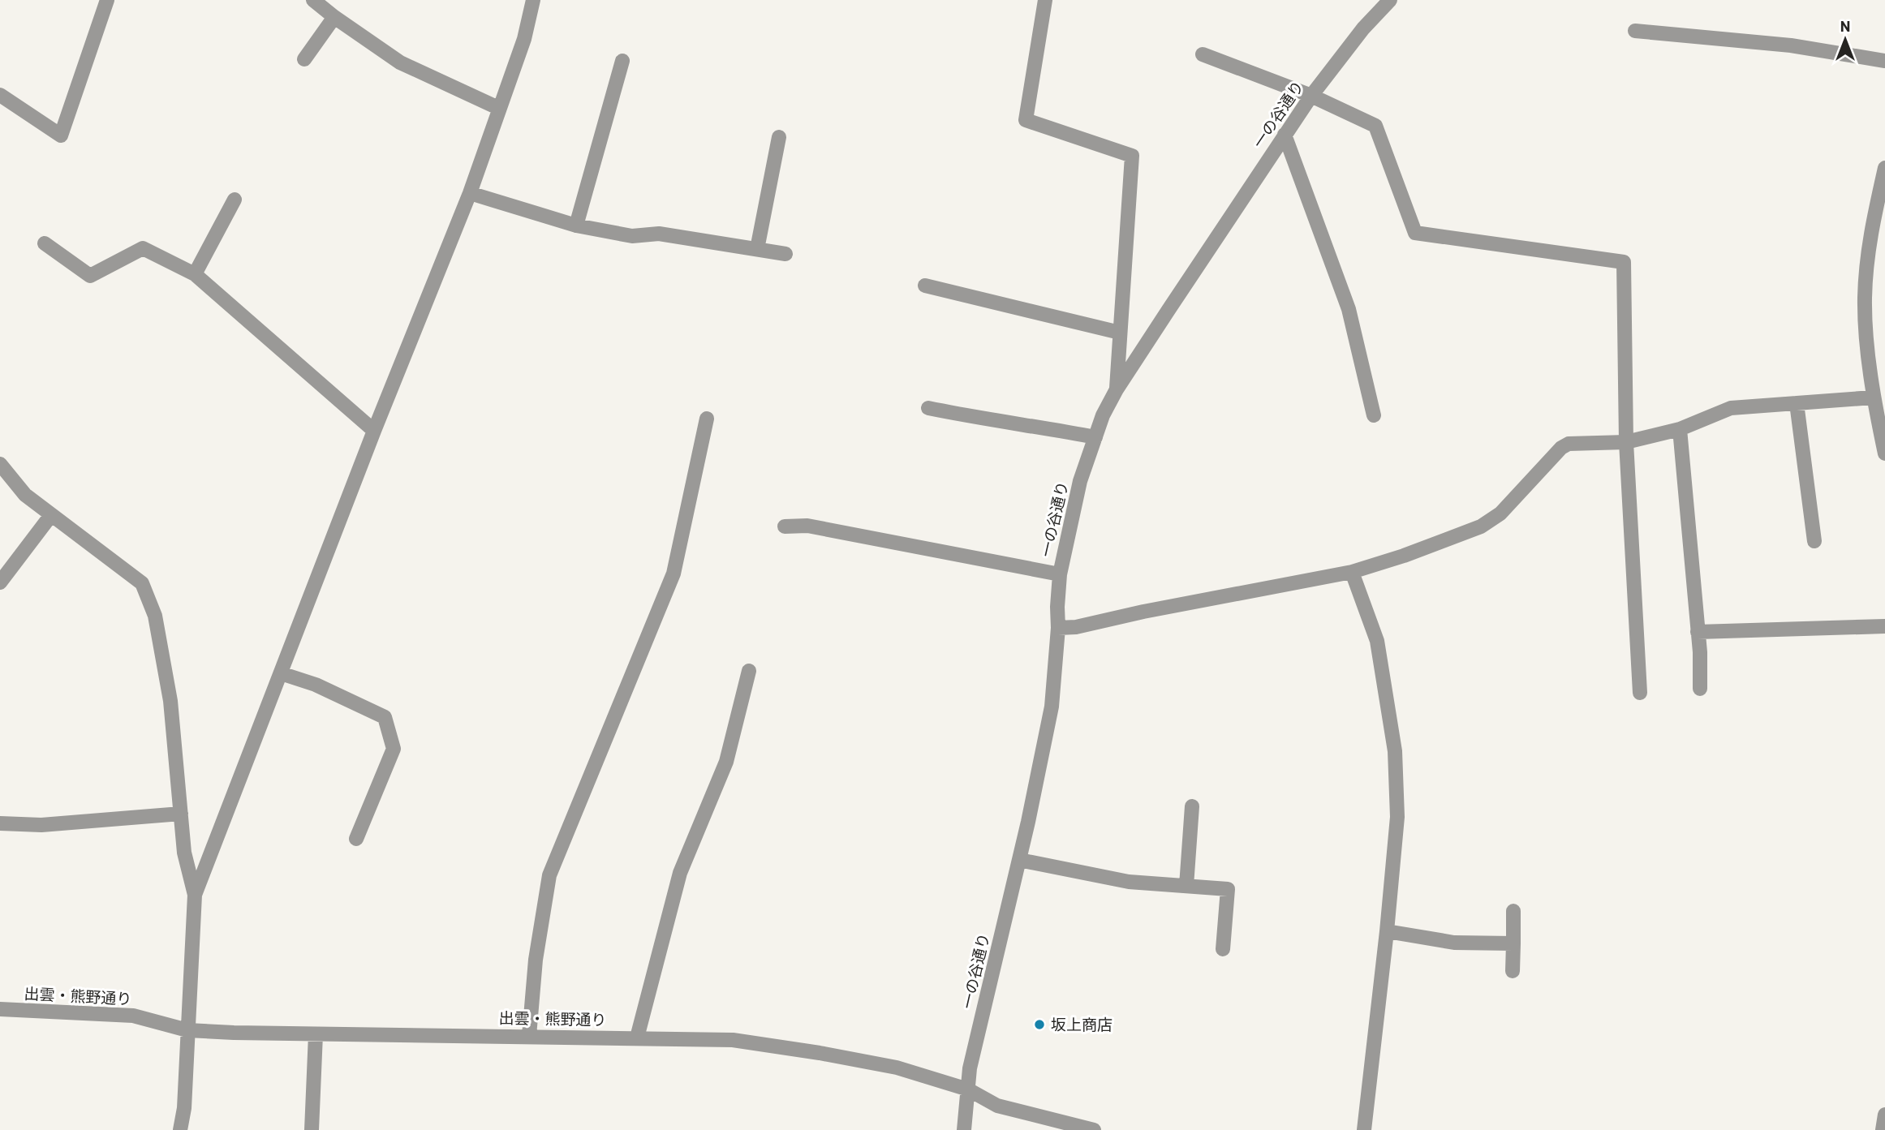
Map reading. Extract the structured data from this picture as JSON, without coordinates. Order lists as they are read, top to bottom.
{
  "streets": {
    "street": ["一の谷通り", "出雲・熊野通り"]
  },
  "crossings": [
    ["一の谷通り", "出雲・熊野通り"]
  ],
  "places": ["坂上商店"],
  "north": "top"
}
